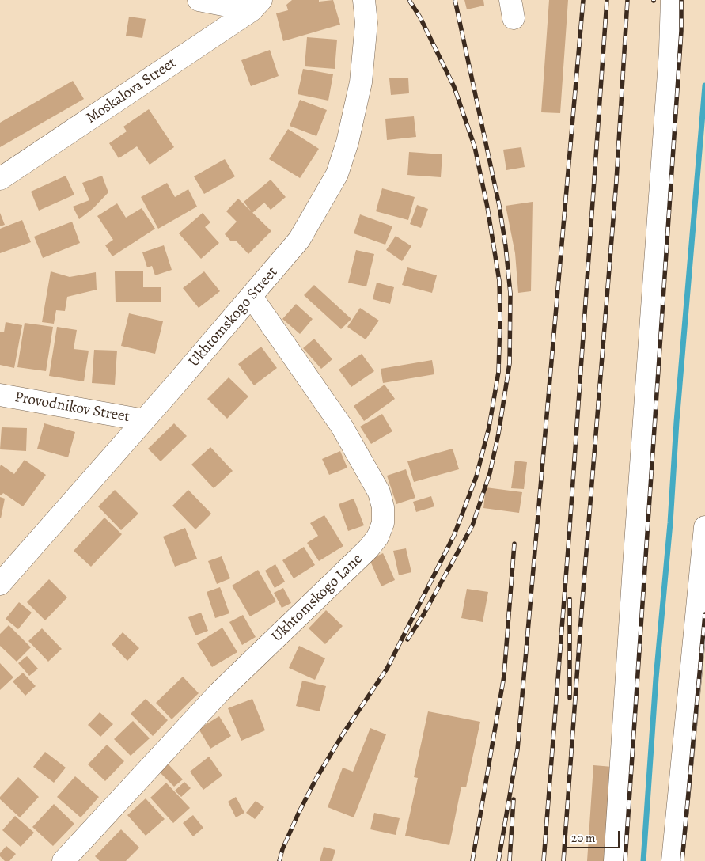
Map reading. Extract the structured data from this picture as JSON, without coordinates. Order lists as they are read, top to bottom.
{
  "streets": {
    "street": [
      "Moskalova Street",
      "Ukhtomskogo Street",
      "Provodnikov Street",
      "Ukhtomskogo Lane"
    ]
  },
  "crossings": [
    ["Ukhtomskogo Street", "Provodnikov Street"],
    ["Ukhtomskogo Street", "Ukhtomskogo Lane"]
  ],
  "scale_bar": "20 m"
}
